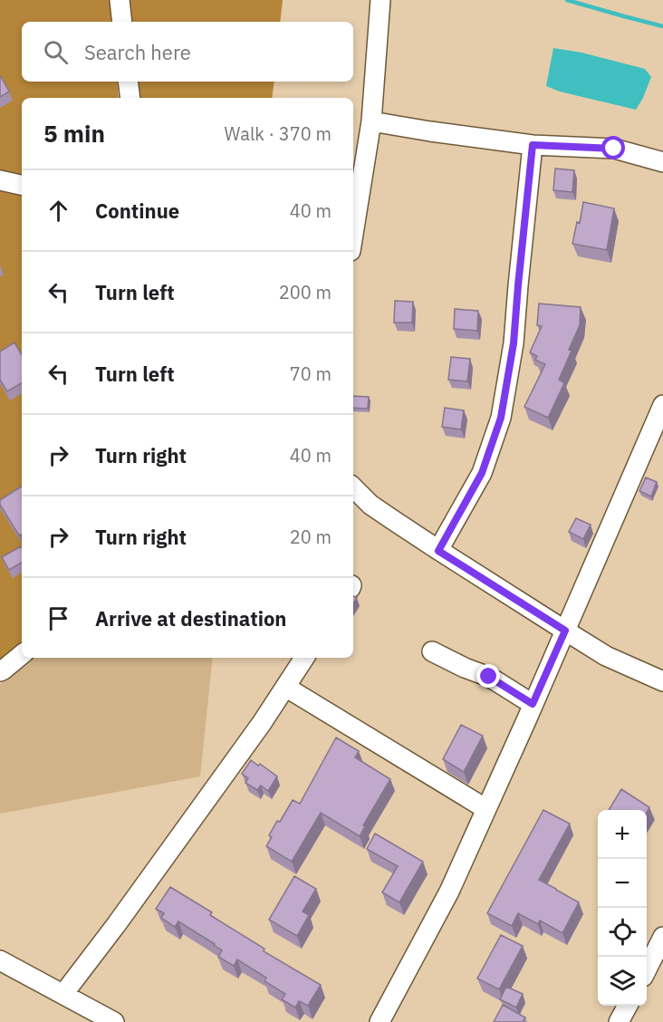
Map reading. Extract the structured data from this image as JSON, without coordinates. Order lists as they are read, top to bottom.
{
  "page": {
    "search": "Search here",
    "heading": ["5 min", "Walk · 370 m"],
    "list": [
      ["Continue", "40 m"],
      ["Turn left", "200 m"],
      ["Turn left", "70 m"],
      ["Turn right", "40 m"],
      ["Turn right", "20 m"],
      "Arrive at destination"
    ],
    "map_buttons": ["+", "−"]
  }
}
